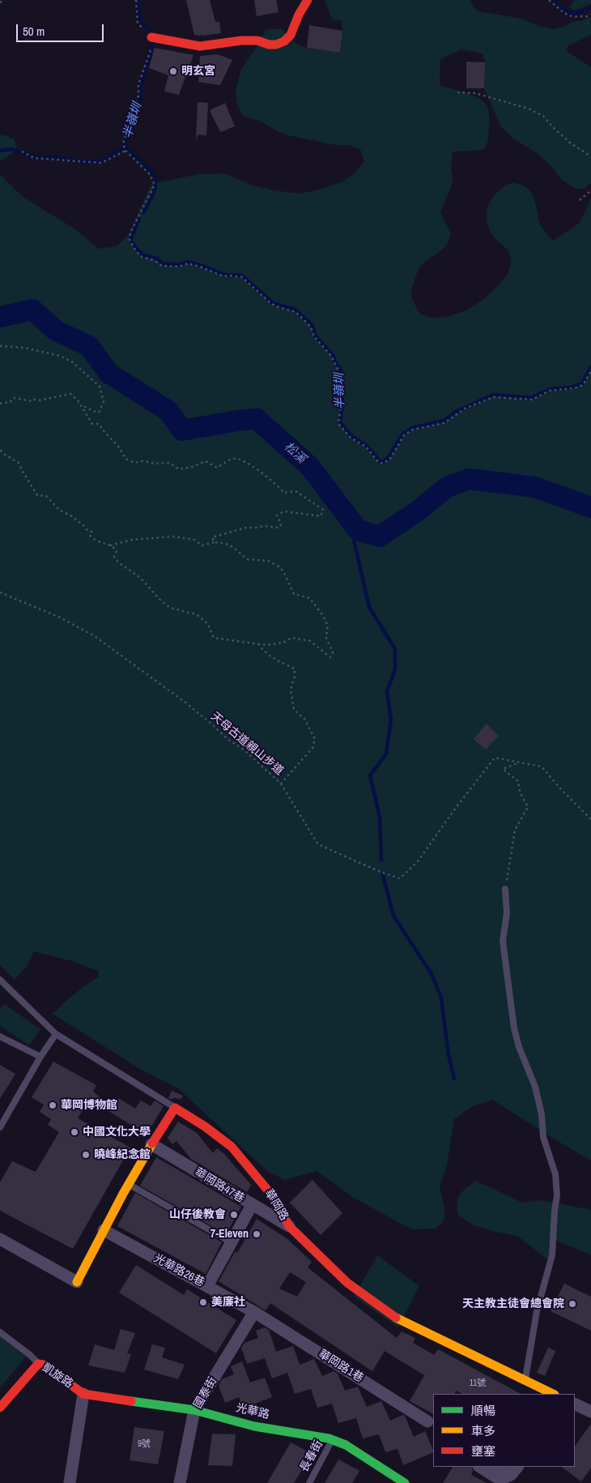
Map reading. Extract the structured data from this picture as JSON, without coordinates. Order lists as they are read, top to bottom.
{
  "streets": {
    "street": [
      "華岡路47巷",
      "華岡路",
      "光華路26巷",
      "華岡路1巷",
      "凱旋路",
      "國泰街",
      "光華路"
    ],
    "lane": ["長春街"],
    "path": ["天母古道親山步道"]
  },
  "crossings": [
    ["華岡路47巷", "華岡路"],
    ["光華路26巷", "華岡路1巷"],
    ["光華路26巷", "國泰街"],
    ["華岡路1巷", "國泰街"],
    ["凱旋路", "光華路"],
    ["國泰街", "光華路"],
    ["光華路", "長春街"]
  ],
  "water": ["半嶺圳", "松溪"],
  "places": [
    "明玄宮",
    "華岡博物館",
    "中國文化大學",
    "曉峰紀念館",
    "山仔後教會",
    "7-Eleven",
    "美廉社",
    "天主教主徒會總會院"
  ],
  "house_numbers": ["11號", "9號"],
  "legend": ["順暢", "車多", "壅塞"],
  "scale_bar": "50 m"
}
